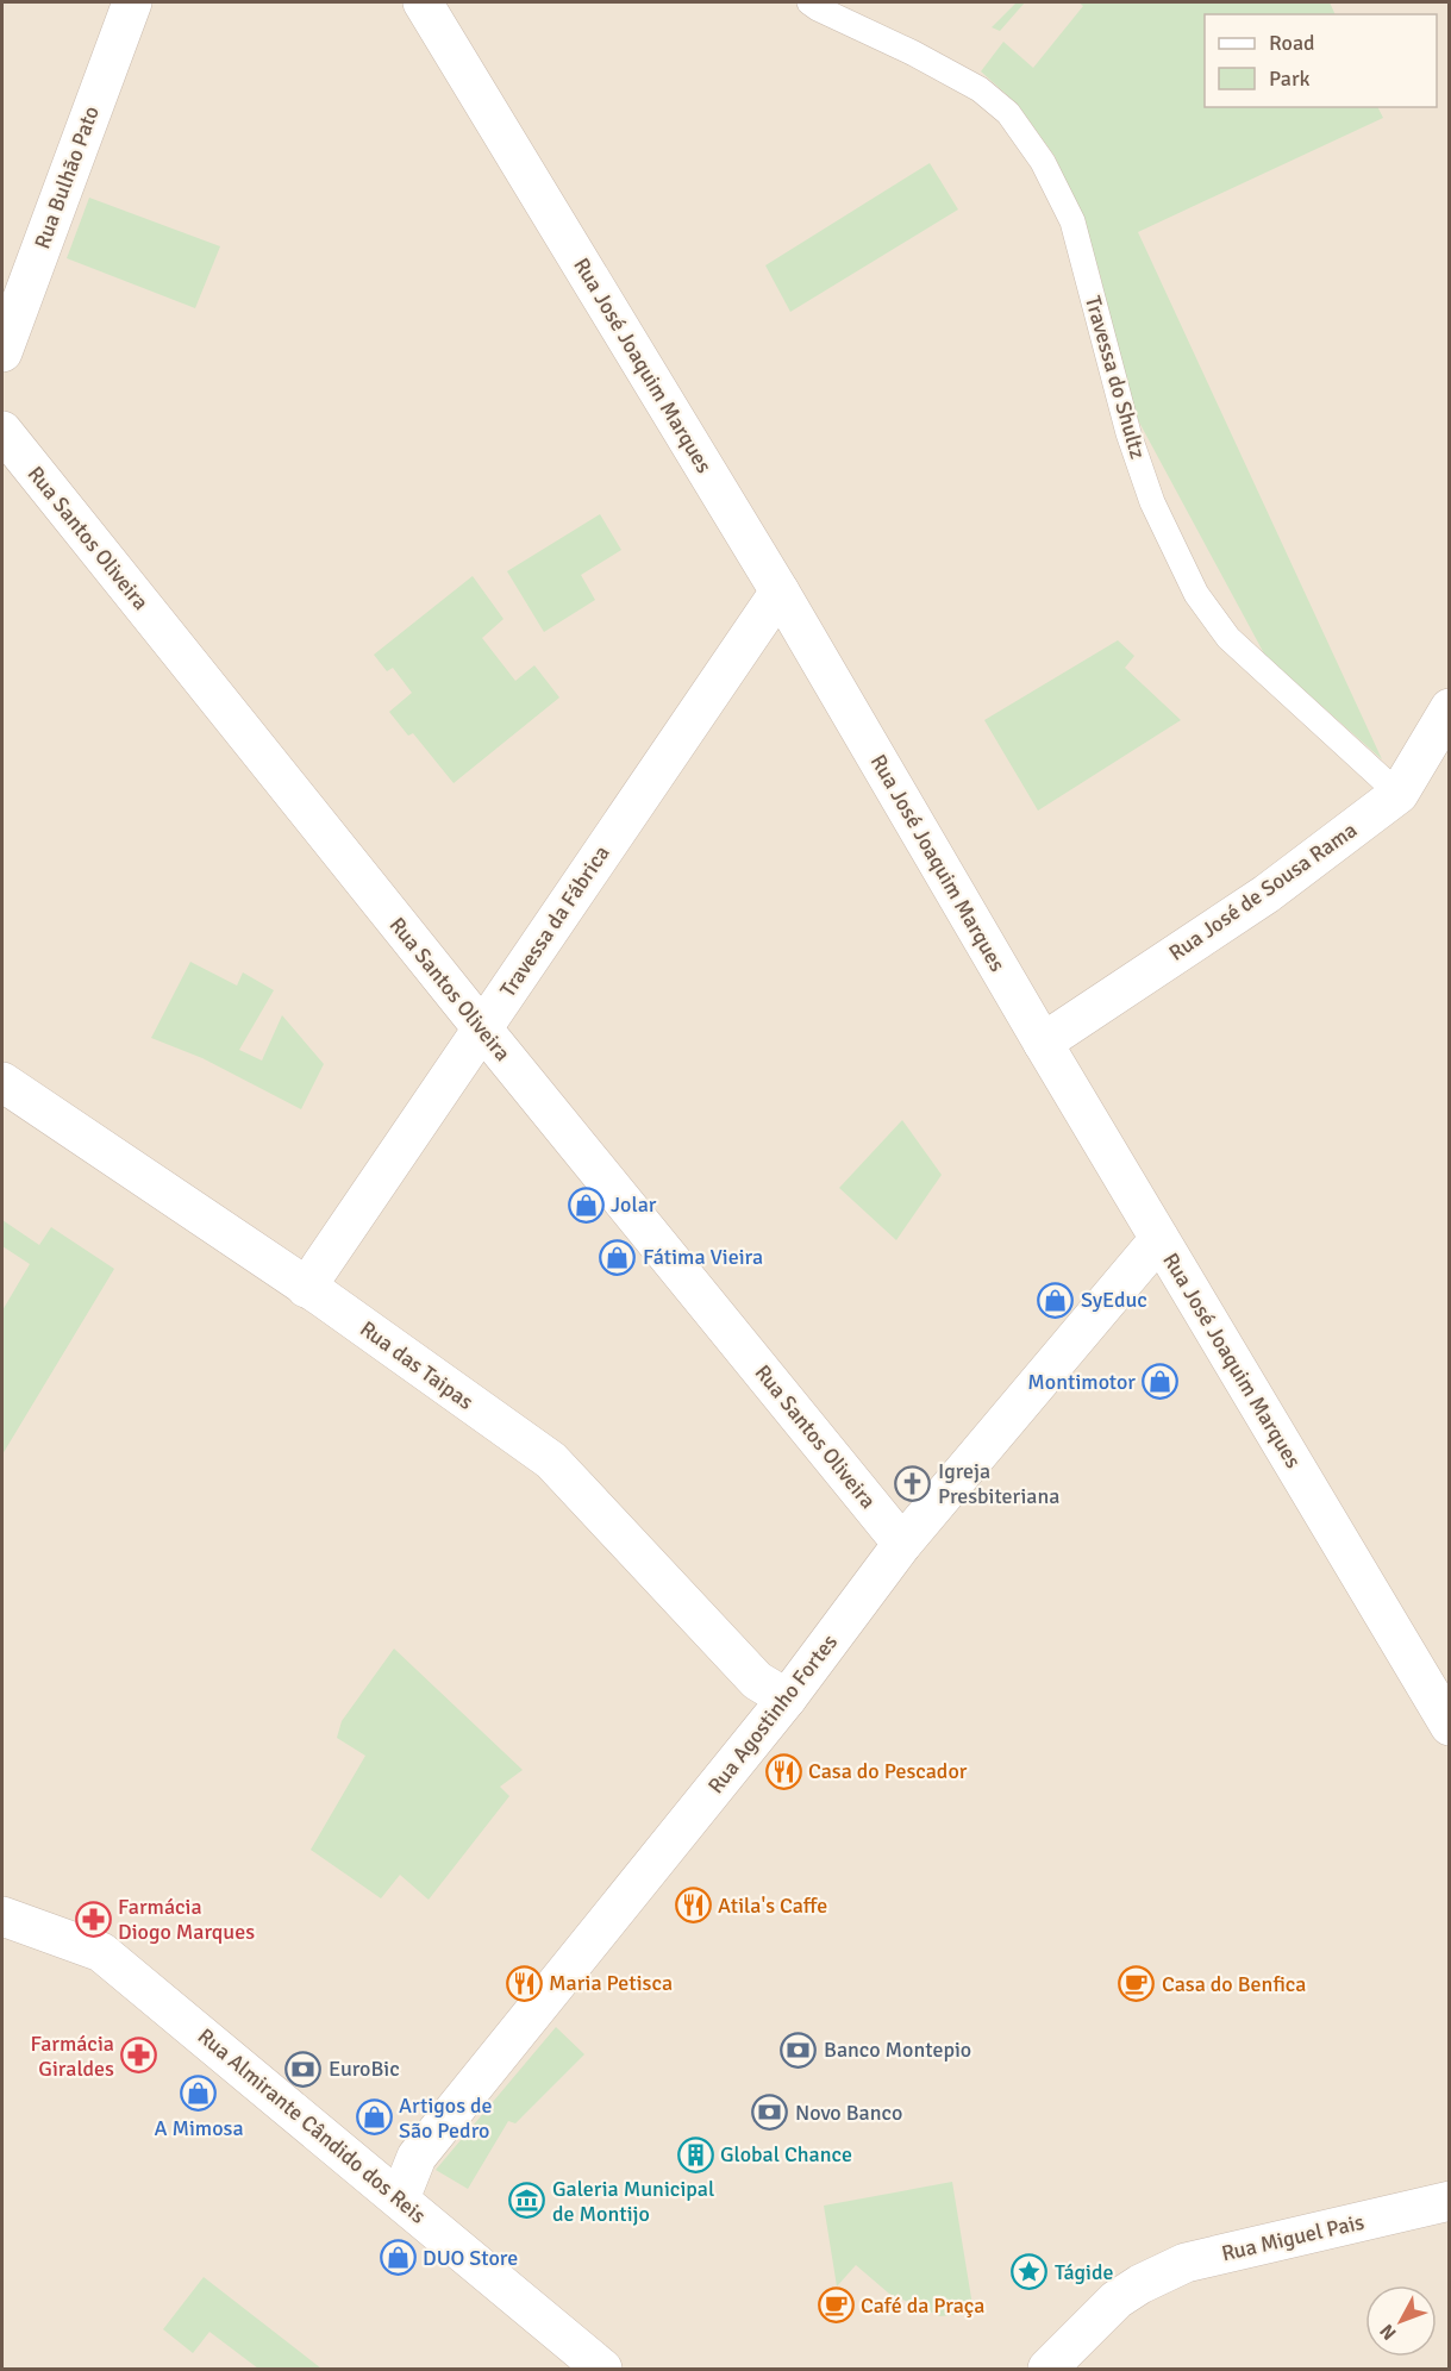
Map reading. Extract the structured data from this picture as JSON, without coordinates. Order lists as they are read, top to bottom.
{
  "streets": {
    "street": [
      "Rua Bulhão Pato",
      "Rua José Joaquim Marques",
      "Rua Santos Oliveira",
      "Rua José de Sousa Rama",
      "Travessa da Fábrica",
      "Rua das Taipas",
      "Rua Agostinho Fortes",
      "Rua Almirante Cândido dos Reis",
      "Rua Miguel Pais"
    ],
    "lane": ["Travessa do Shultz"]
  },
  "crossings": [
    ["Rua José Joaquim Marques", "Rua José de Sousa Rama"],
    ["Rua José Joaquim Marques", "Travessa da Fábrica"],
    ["Rua José Joaquim Marques", "Rua Agostinho Fortes"],
    ["Travessa do Shultz", "Rua José de Sousa Rama"],
    ["Rua Santos Oliveira", "Travessa da Fábrica"],
    ["Rua Santos Oliveira", "Rua Agostinho Fortes"],
    ["Travessa da Fábrica", "Rua das Taipas"],
    ["Rua das Taipas", "Rua Agostinho Fortes"],
    ["Rua Agostinho Fortes", "Rua Almirante Cândido dos Reis"]
  ],
  "places": {
    "shop": [
      "Jolar",
      "Fátima Vieira",
      "SyEduc",
      "Montimotor",
      "A Mimosa",
      "Artigos de São Pedro",
      "DUO Store"
    ],
    "church": ["Igreja Presbiteriana"],
    "restaurant": ["Casa do Pescador", "Atila's Caffe", "Maria Petisca"],
    "pharmacy": ["Farmácia Diogo Marques", "Farmácia Giraldes"],
    "cafe": ["Casa do Benfica", "Café da Praça"],
    "bank": ["Banco Montepio", "EuroBic", "Novo Banco"],
    "building": ["Global Chance"],
    "museum": ["Galeria Municipal de Montijo"],
    "place": ["Tágide"]
  },
  "legend": ["Road", "Park"],
  "north": "bottom left"
}
